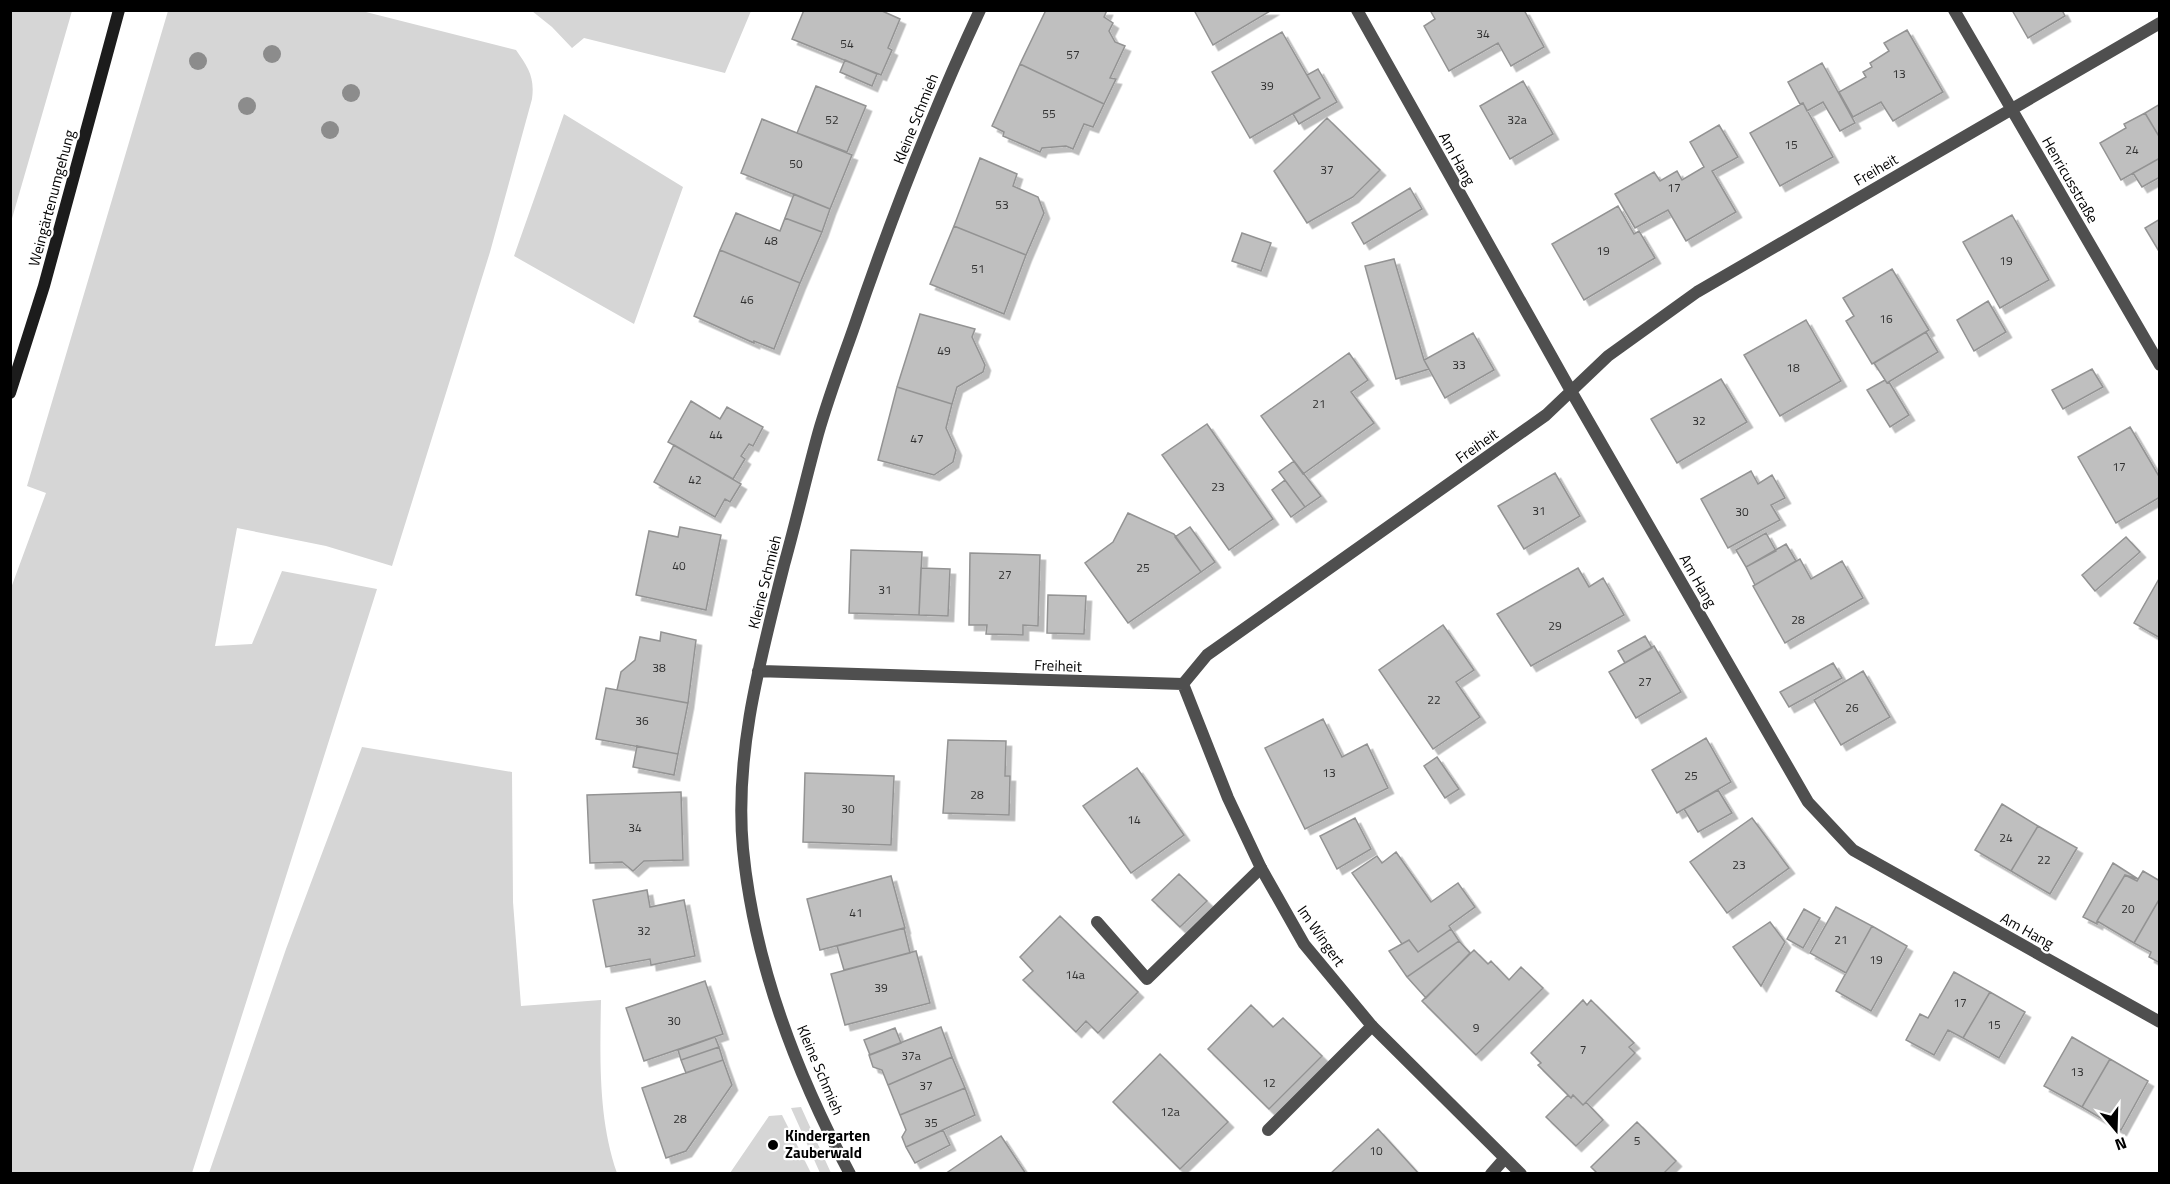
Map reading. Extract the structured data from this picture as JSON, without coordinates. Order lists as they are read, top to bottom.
{
  "streets": {
    "main road": ["Weingärtenumgehung"],
    "street": [
      "Kleine Schmieh",
      "Am Hang",
      "Freiheit",
      "Henricusstraße",
      "Im Wingert"
    ]
  },
  "crossings": [
    ["Kleine Schmieh", "Freiheit"],
    ["Am Hang", "Freiheit"],
    ["Freiheit", "Henricusstraße"],
    ["Freiheit", "Im Wingert"]
  ],
  "places": ["Kindergarten Zauberwald"],
  "house_numbers": [
    "34",
    "54",
    "57",
    "13",
    "39",
    "55",
    "52",
    "32a",
    "15",
    "24",
    "50",
    "37",
    "17",
    "53",
    "48",
    "19",
    "19",
    "51",
    "46",
    "16",
    "49",
    "33",
    "18",
    "21",
    "32",
    "44",
    "47",
    "17",
    "42",
    "23",
    "31",
    "30",
    "40",
    "25",
    "27",
    "31",
    "28",
    "29",
    "38",
    "27",
    "22",
    "26",
    "36",
    "13",
    "25",
    "28",
    "30",
    "14",
    "34",
    "24",
    "22",
    "23",
    "20",
    "41",
    "32",
    "21",
    "19",
    "14a",
    "39",
    "17",
    "30",
    "15",
    "9",
    "7",
    "37a",
    "13",
    "12",
    "37",
    "12a",
    "28",
    "35",
    "5",
    "10"
  ],
  "north": "bottom"
}
